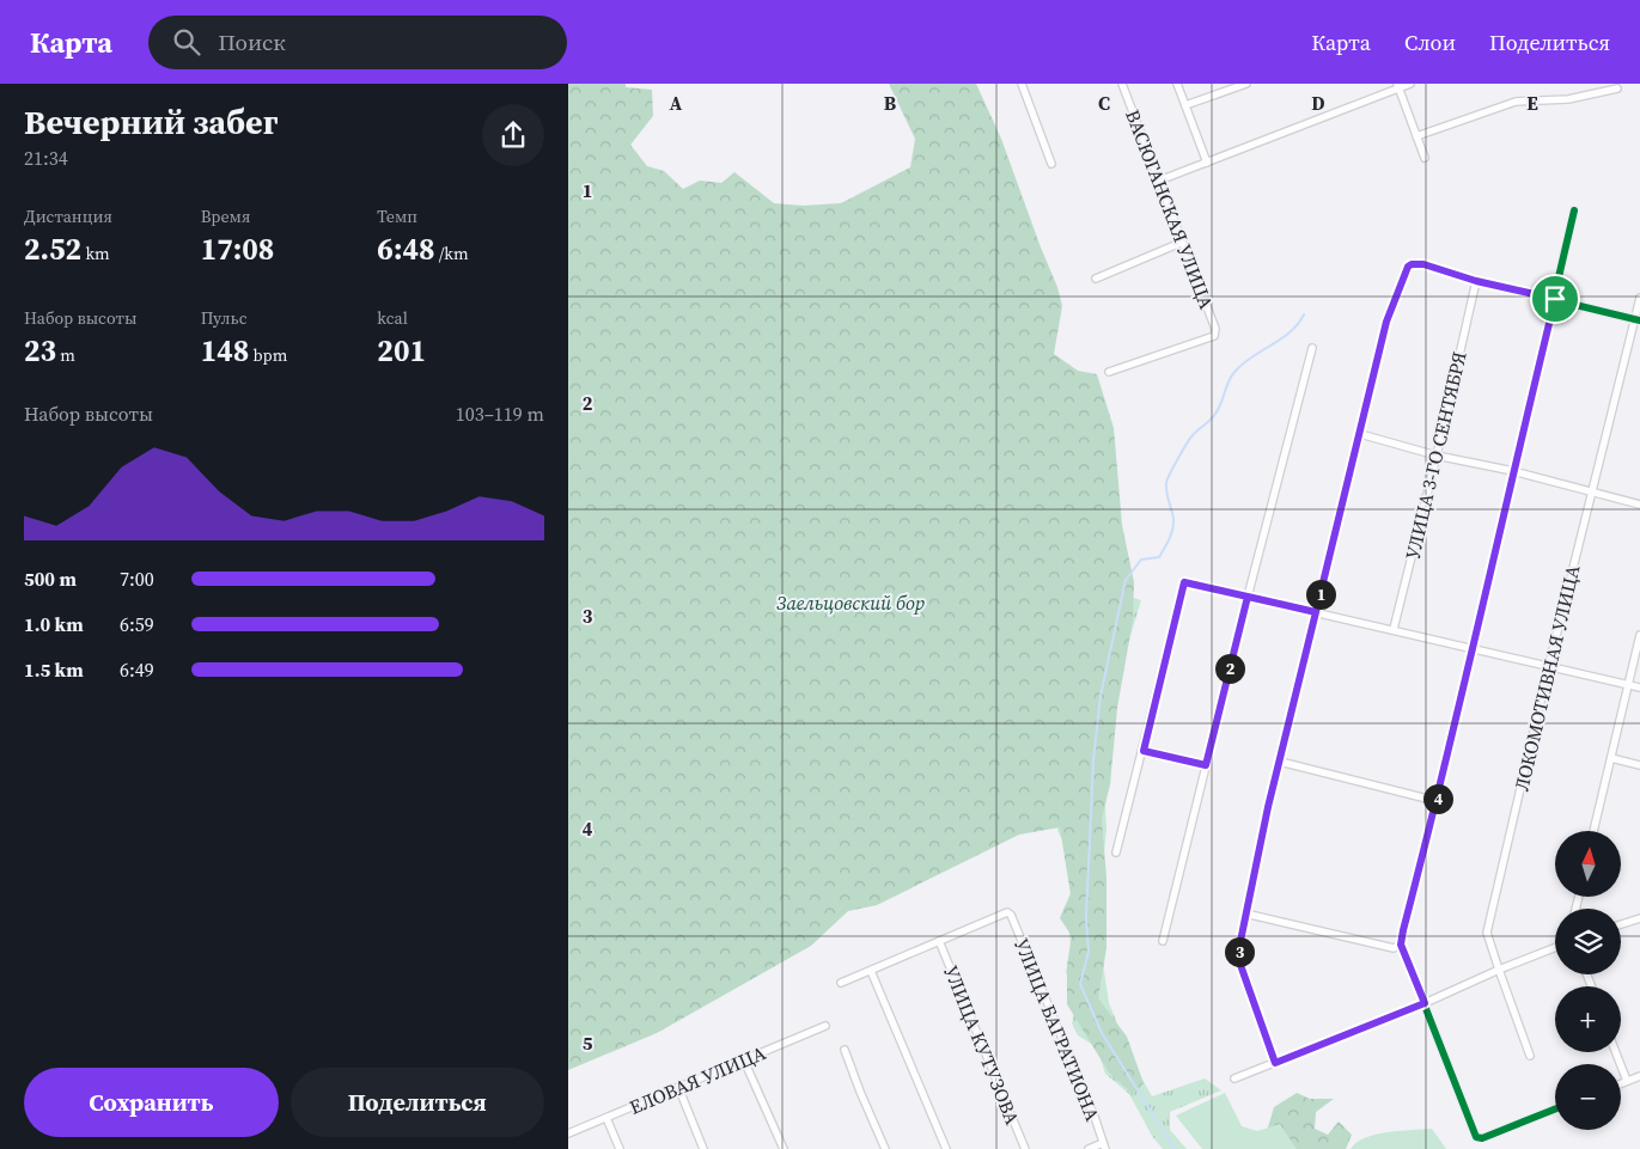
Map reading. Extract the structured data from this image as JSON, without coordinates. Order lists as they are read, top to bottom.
{
  "streets": {
    "street": [
      "ВАСЮГАНСКАЯ УЛИЦА",
      "УЛИЦА 3-ГО СЕНТЯБРЯ",
      "ЛОКОМОТИВНАЯ УЛИЦА",
      "УЛИЦА БАГРАТИОНА",
      "УЛИЦА КУТУЗОВА",
      "ЕЛОВАЯ УЛИЦА"
    ]
  },
  "crossings": [
    ["УЛИЦА БАГРАТИОНА", "УЛИЦА КУТУЗОВА"]
  ],
  "parks": ["Заельцовский бор"],
  "north": "top",
  "page": {
    "header": "Карта",
    "search": "Поиск",
    "nav": ["Карта", "Слои", "Поделиться"],
    "heading": ["Вечерний забег", "21:34"],
    "stats": [
      ["Дистанция", "2.52 km"],
      ["Время", "17:08"],
      ["Темп", "6:48 /km"],
      ["Набор высоты", "23 m"],
      ["Пульс", "148 bpm"],
      ["kcal", "201"]
    ],
    "chart": ["Набор высоты", "103–119 m"],
    "list": [
      {
        "name": "500 m",
        "note": "7:00"
      },
      {
        "name": "1.0 km",
        "note": "6:59"
      },
      {
        "name": "1.5 km",
        "note": "6:49"
      }
    ],
    "pins": [
      "1",
      "2",
      "4",
      "3"
    ],
    "map_buttons": ["+", "−"],
    "buttons": ["Сохранить", "Поделиться"]
  },
  "grid": {
    "columns": [
      "A",
      "B",
      "C",
      "D",
      "E"
    ],
    "rows": [
      "1",
      "2",
      "3",
      "4",
      "5"
    ]
  }
}
